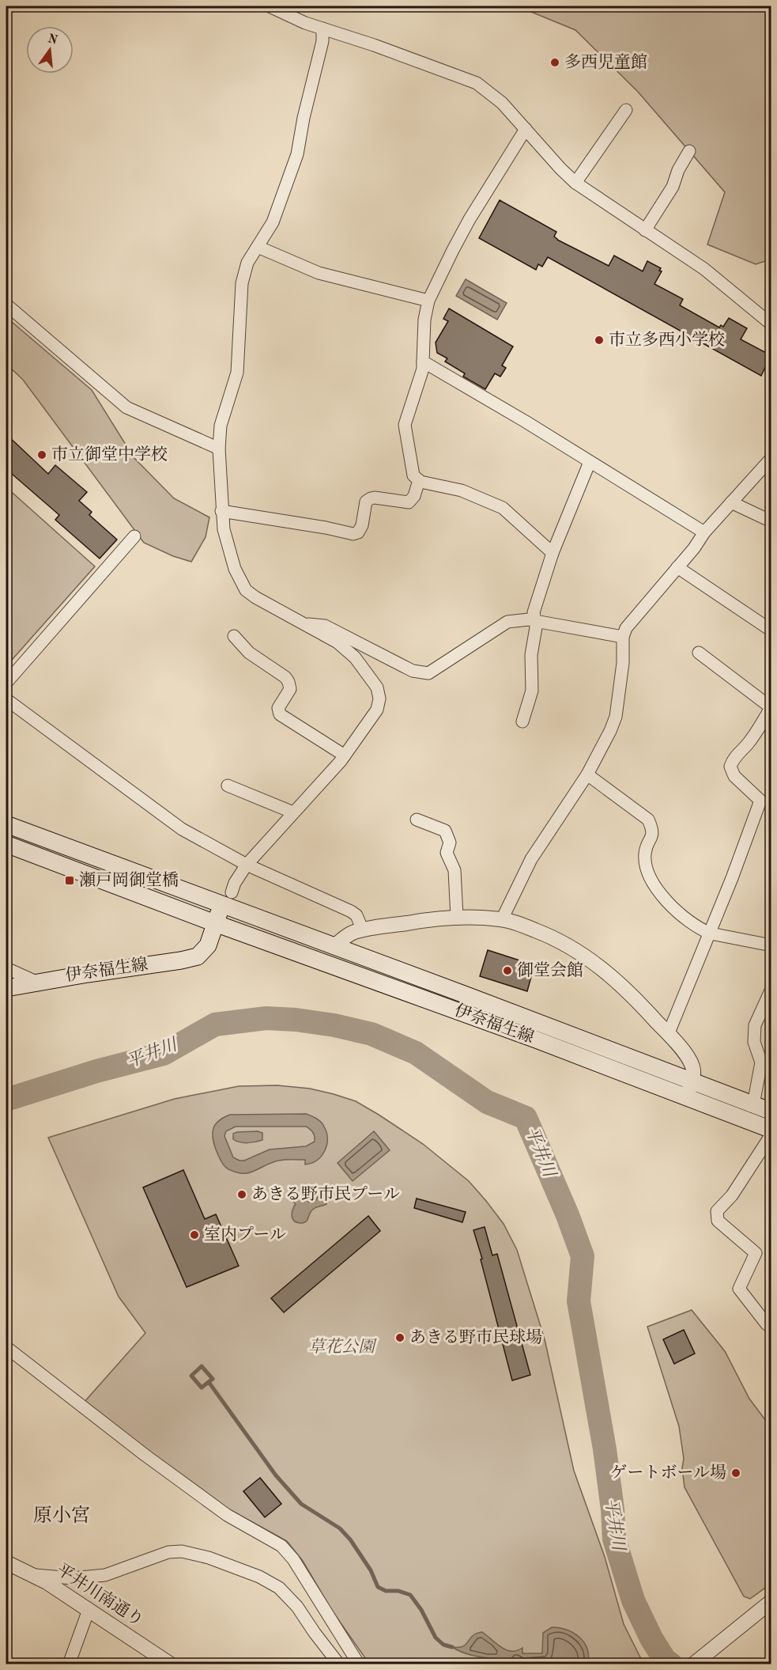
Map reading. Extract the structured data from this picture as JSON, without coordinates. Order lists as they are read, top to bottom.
{
  "streets": {
    "main road": ["伊奈福生線"],
    "street": ["平井川南通り"]
  },
  "districts": ["原小宮"],
  "water": ["平井川"],
  "parks": ["草花公園"],
  "places": {
    "other": [
      "多西児童館",
      "市立多西小学校",
      "市立御堂中学校",
      "御堂会館",
      "あきる野市民プール",
      "室内プール",
      "あきる野市民球場",
      "ゲートボール場"
    ],
    "transit": ["瀬戸岡御堂橋"]
  },
  "north": "top"
}
